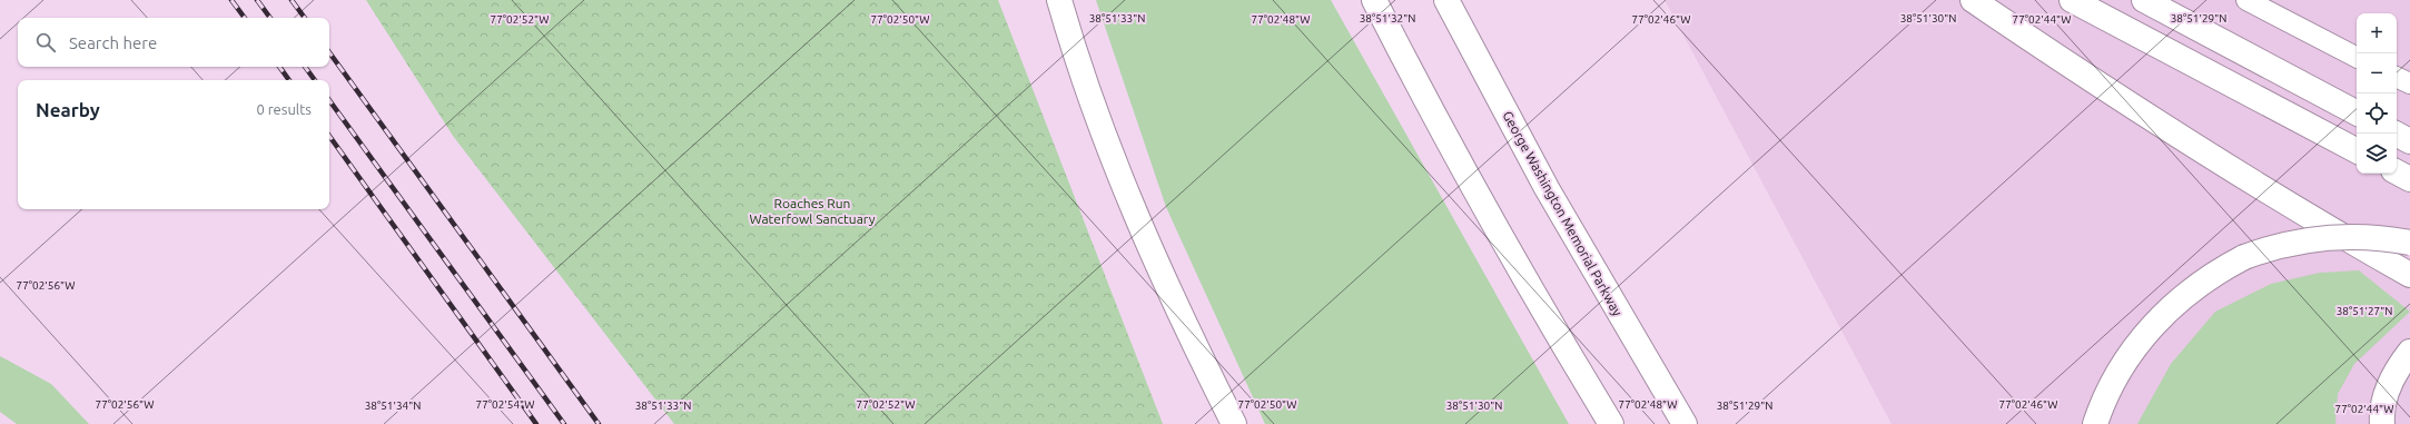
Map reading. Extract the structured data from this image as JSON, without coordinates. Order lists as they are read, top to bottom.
{
  "streets": {
    "main road": ["George Washington Memorial Parkway"]
  },
  "parks": ["Roaches Run Waterfowl Sanctuary"],
  "page": {
    "map_buttons": ["+", "−"],
    "search": "Search here",
    "heading": ["Nearby", "0 results"]
  },
  "coordinates": [
    "38°51'30\"N",
    "38°51'29\"N",
    "38°51'33\"N",
    "38°51'32\"N",
    "77°02'52\"W",
    "77°02'50\"W",
    "77°02'48\"W",
    "77°02'46\"W",
    "77°02'44\"W",
    "77°02'56\"W",
    "38°51'27\"N",
    "77°02'54\"W",
    "38°51'34\"N"
  ]
}
